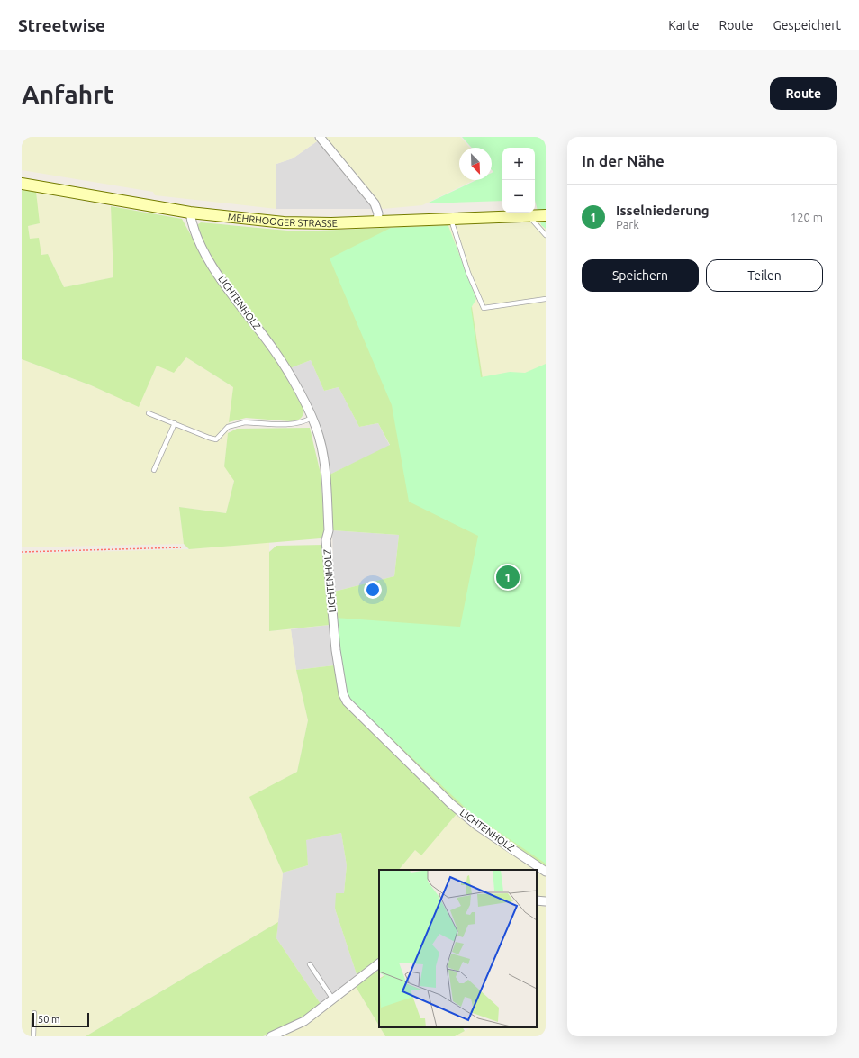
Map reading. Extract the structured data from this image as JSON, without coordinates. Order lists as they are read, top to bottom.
{
  "streets": {
    "main road": ["MEHRHOOGER STRASSE"],
    "street": ["LICHTENHOLZ"]
  },
  "crossings": [
    ["MEHRHOOGER STRASSE", "LICHTENHOLZ"]
  ],
  "scale_bar": "50 m",
  "north": "bottom right",
  "page": {
    "header": "Streetwise",
    "nav": ["Karte", "Route", "Gespeichert"],
    "buttons": [
      "Route",
      ["Speichern", "Teilen"]
    ],
    "title": "Anfahrt",
    "heading": "In der Nähe",
    "map_buttons": ["+", "−"],
    "list": [
      {
        "mark": "1",
        "name": "Isselniederung",
        "note": "Park",
        "value": "120 m"
      }
    ],
    "pins": "1",
    "scale": "50 m"
  }
}
